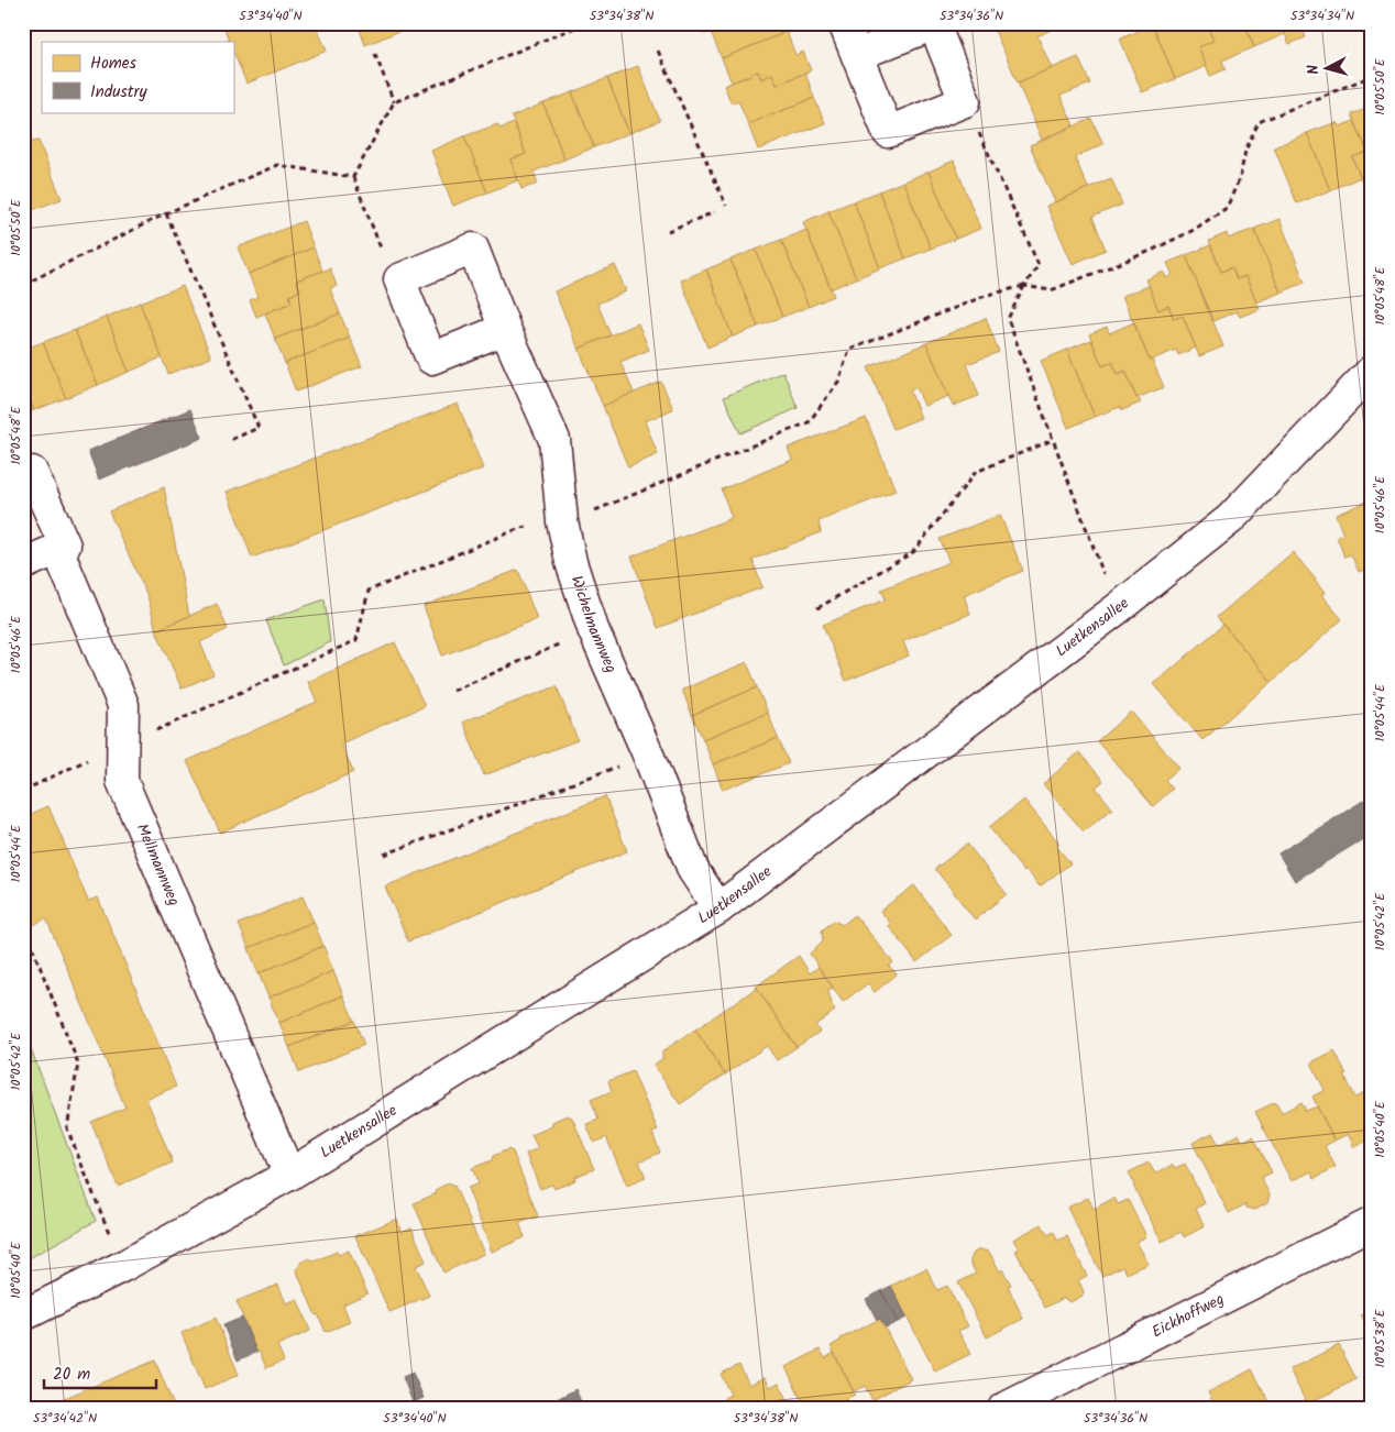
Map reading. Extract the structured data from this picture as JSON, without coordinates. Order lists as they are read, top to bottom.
{
  "streets": {
    "street": [
      "Wichelmannweg",
      "Luetkensallee",
      "Mellmannweg",
      "Eickhoffweg"
    ]
  },
  "crossings": [
    ["Wichelmannweg", "Luetkensallee"],
    ["Luetkensallee", "Mellmannweg"]
  ],
  "legend": ["Homes", "Industry"],
  "scale_bar": "20 m",
  "north": "left",
  "coordinates": [
    "53°34'40\"N",
    "53°34'38\"N",
    "53°34'36\"N",
    "53°34'34\"N",
    "10°05'50\"E",
    "10°05'48\"E",
    "10°05'46\"E",
    "10°05'44\"E",
    "10°05'42\"E",
    "10°05'40\"E",
    "10°05'38\"E",
    "53°34'42\"N"
  ]
}
